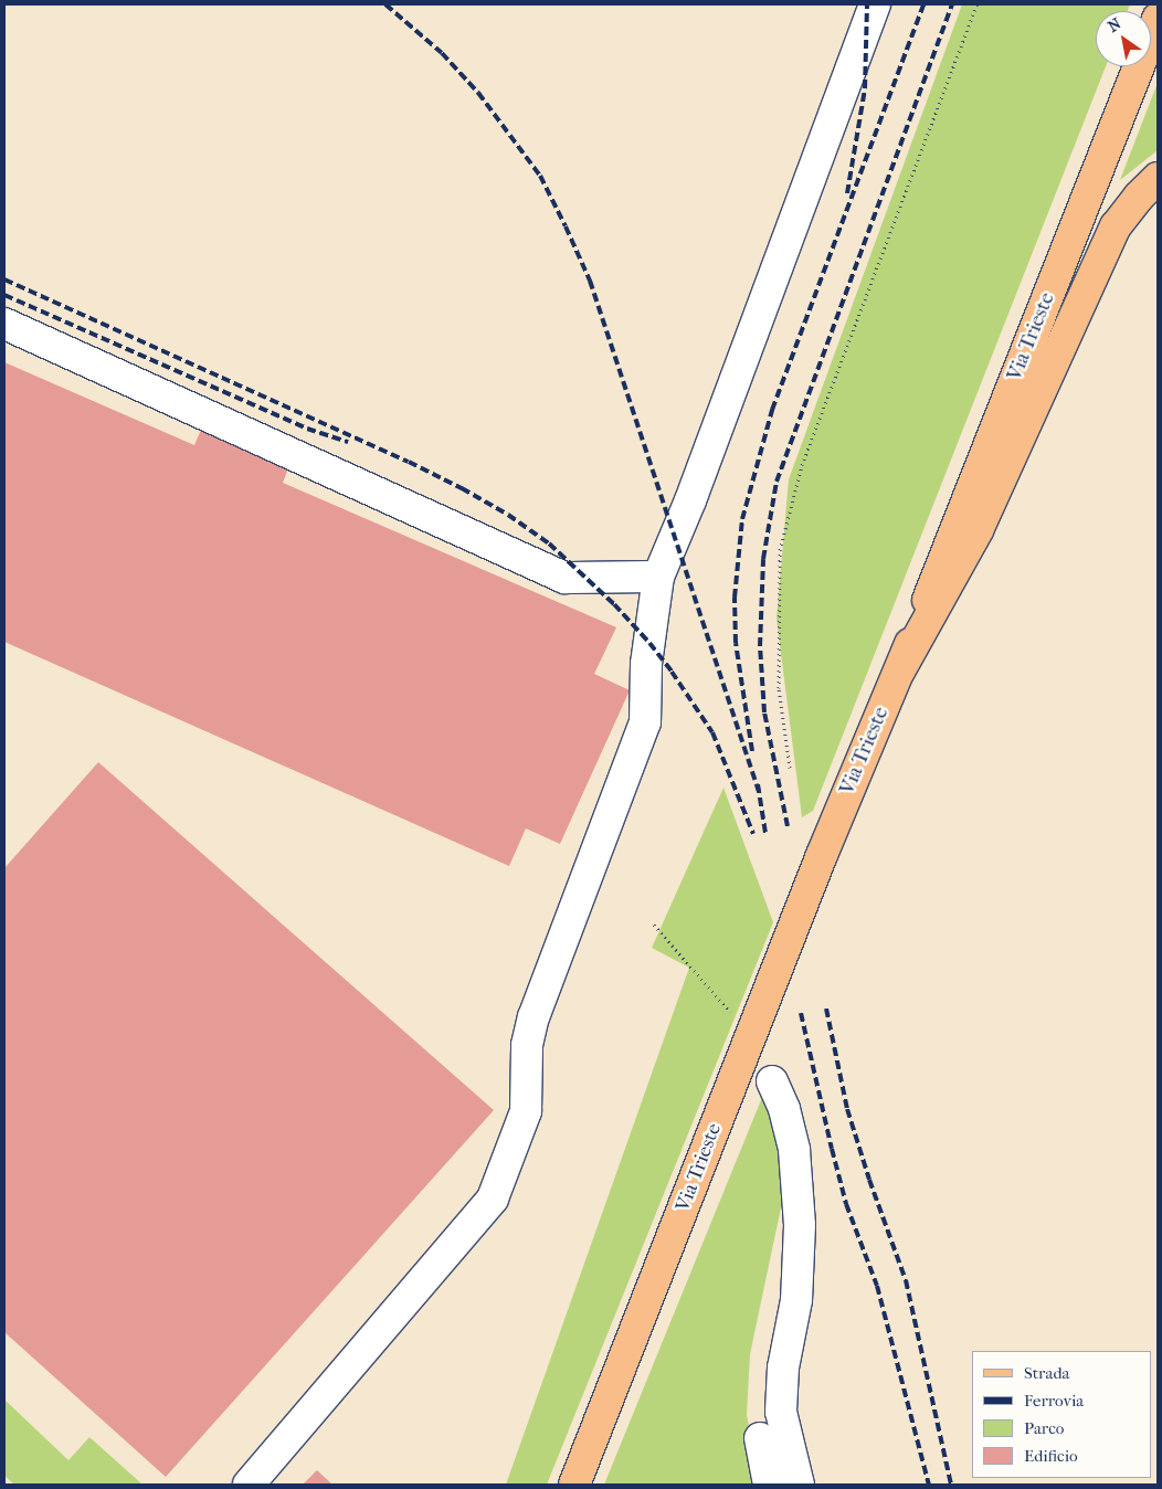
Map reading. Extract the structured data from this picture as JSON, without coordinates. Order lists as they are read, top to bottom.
{
  "streets": {
    "main road": ["Via Trieste"]
  },
  "legend": [
    "Strada",
    "Ferrovia",
    "Parco",
    "Edificio"
  ],
  "north": "top left"
}
